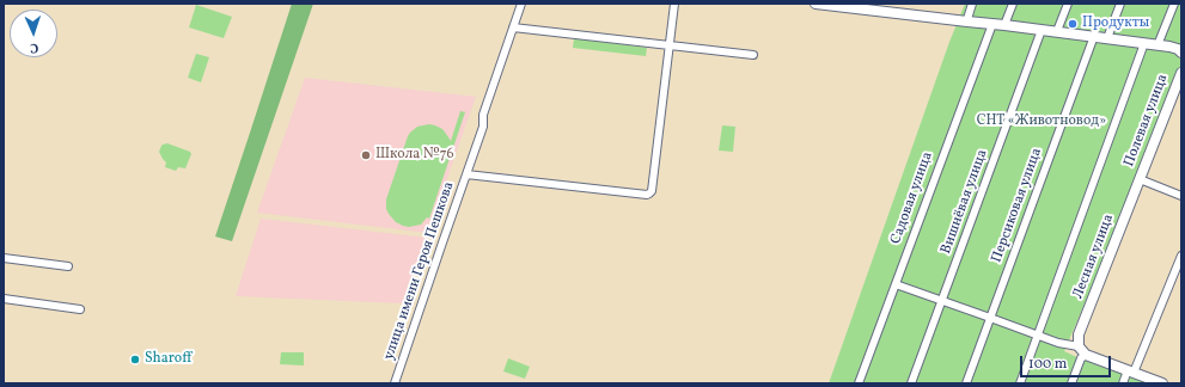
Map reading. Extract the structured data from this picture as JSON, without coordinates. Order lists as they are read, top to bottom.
{
  "streets": {
    "street": [
      "Полевая улица",
      "Садовая улица",
      "Вишнёвая улица",
      "Персиковая улица",
      "Лесная улица",
      "улица имени Героя Пешкова"
    ]
  },
  "crossings": [
    ["Полевая улица", "Лесная улица"]
  ],
  "parks": ["СНТ «Животновод»"],
  "places": ["Продукты", "Школа №76", "Sharoff"],
  "scale_bar": "100 m",
  "north": "bottom"
}
